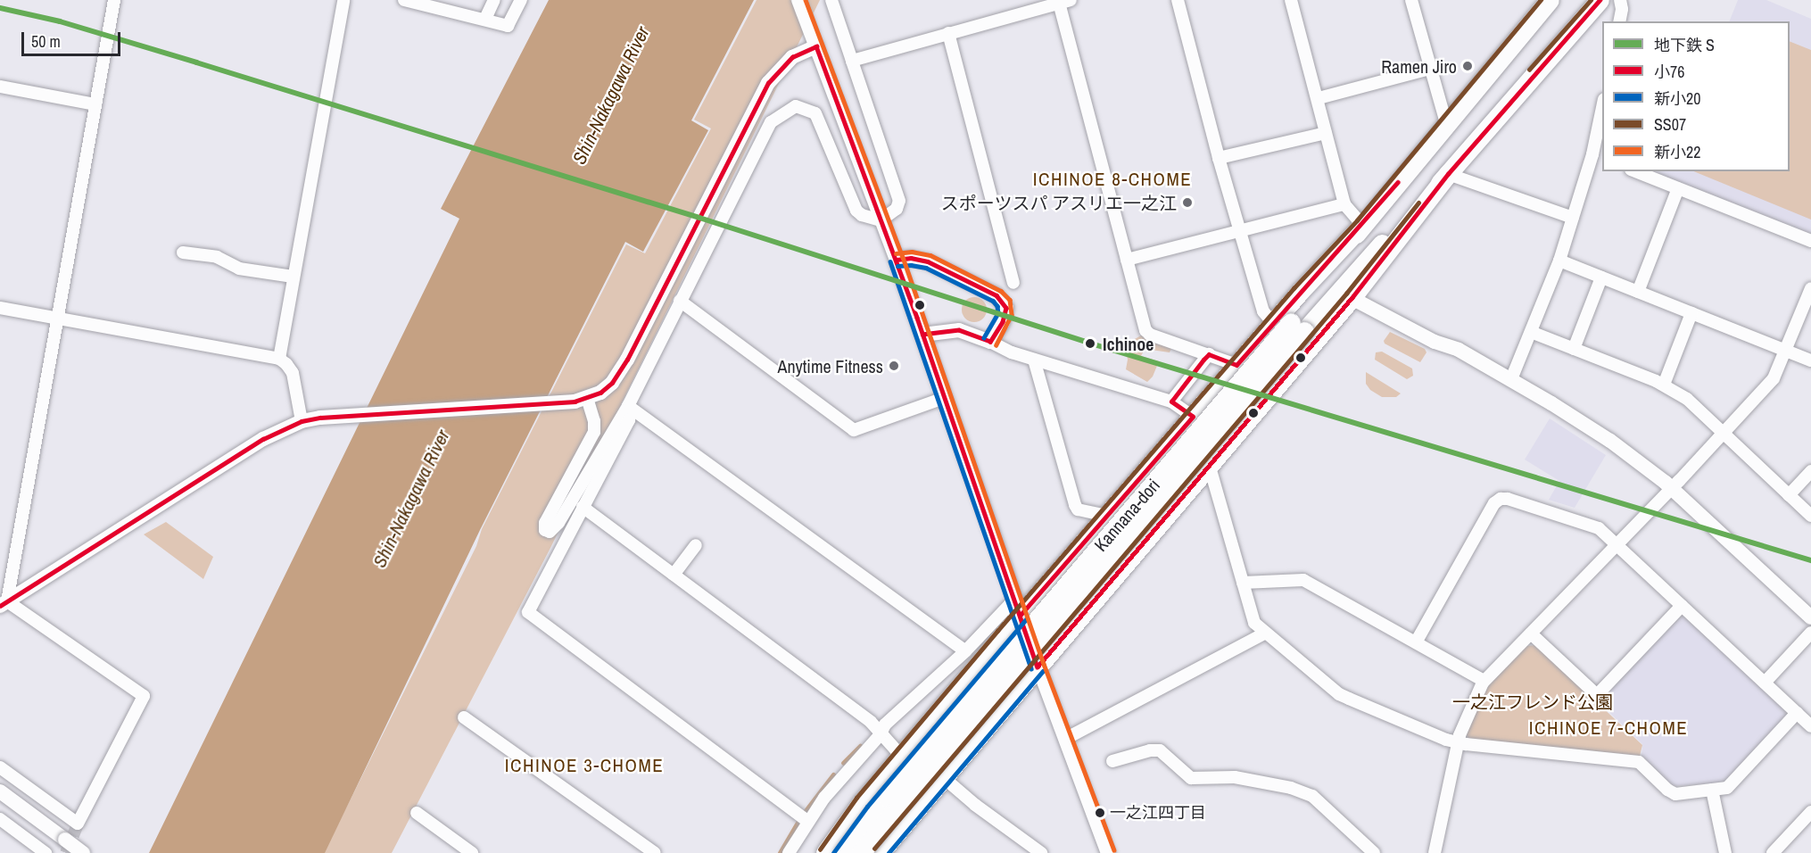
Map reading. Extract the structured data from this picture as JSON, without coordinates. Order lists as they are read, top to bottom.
{
  "streets": {
    "main road": ["Kannana-dori"]
  },
  "districts": ["ICHINOE 8-CHOME", "ICHINOE 7-CHOME", "ICHINOE 3-CHOME"],
  "water": ["Shin-Nakagawa River"],
  "parks": ["一之江フレンド公園"],
  "places": [
    "Ramen Jiro",
    "スポーツスパ アスリエ一之江",
    "Ichinoe",
    "Anytime Fitness",
    "一之江四丁目"
  ],
  "lines": [
    "transit line 小76",
    "transit line SS07",
    "transit line 新小22",
    "metro line S",
    "transit line 新小20"
  ],
  "legend": [
    "地下鉄 S",
    "小76",
    "新小20",
    "SS07",
    "新小22"
  ],
  "scale_bar": "50 m"
}
